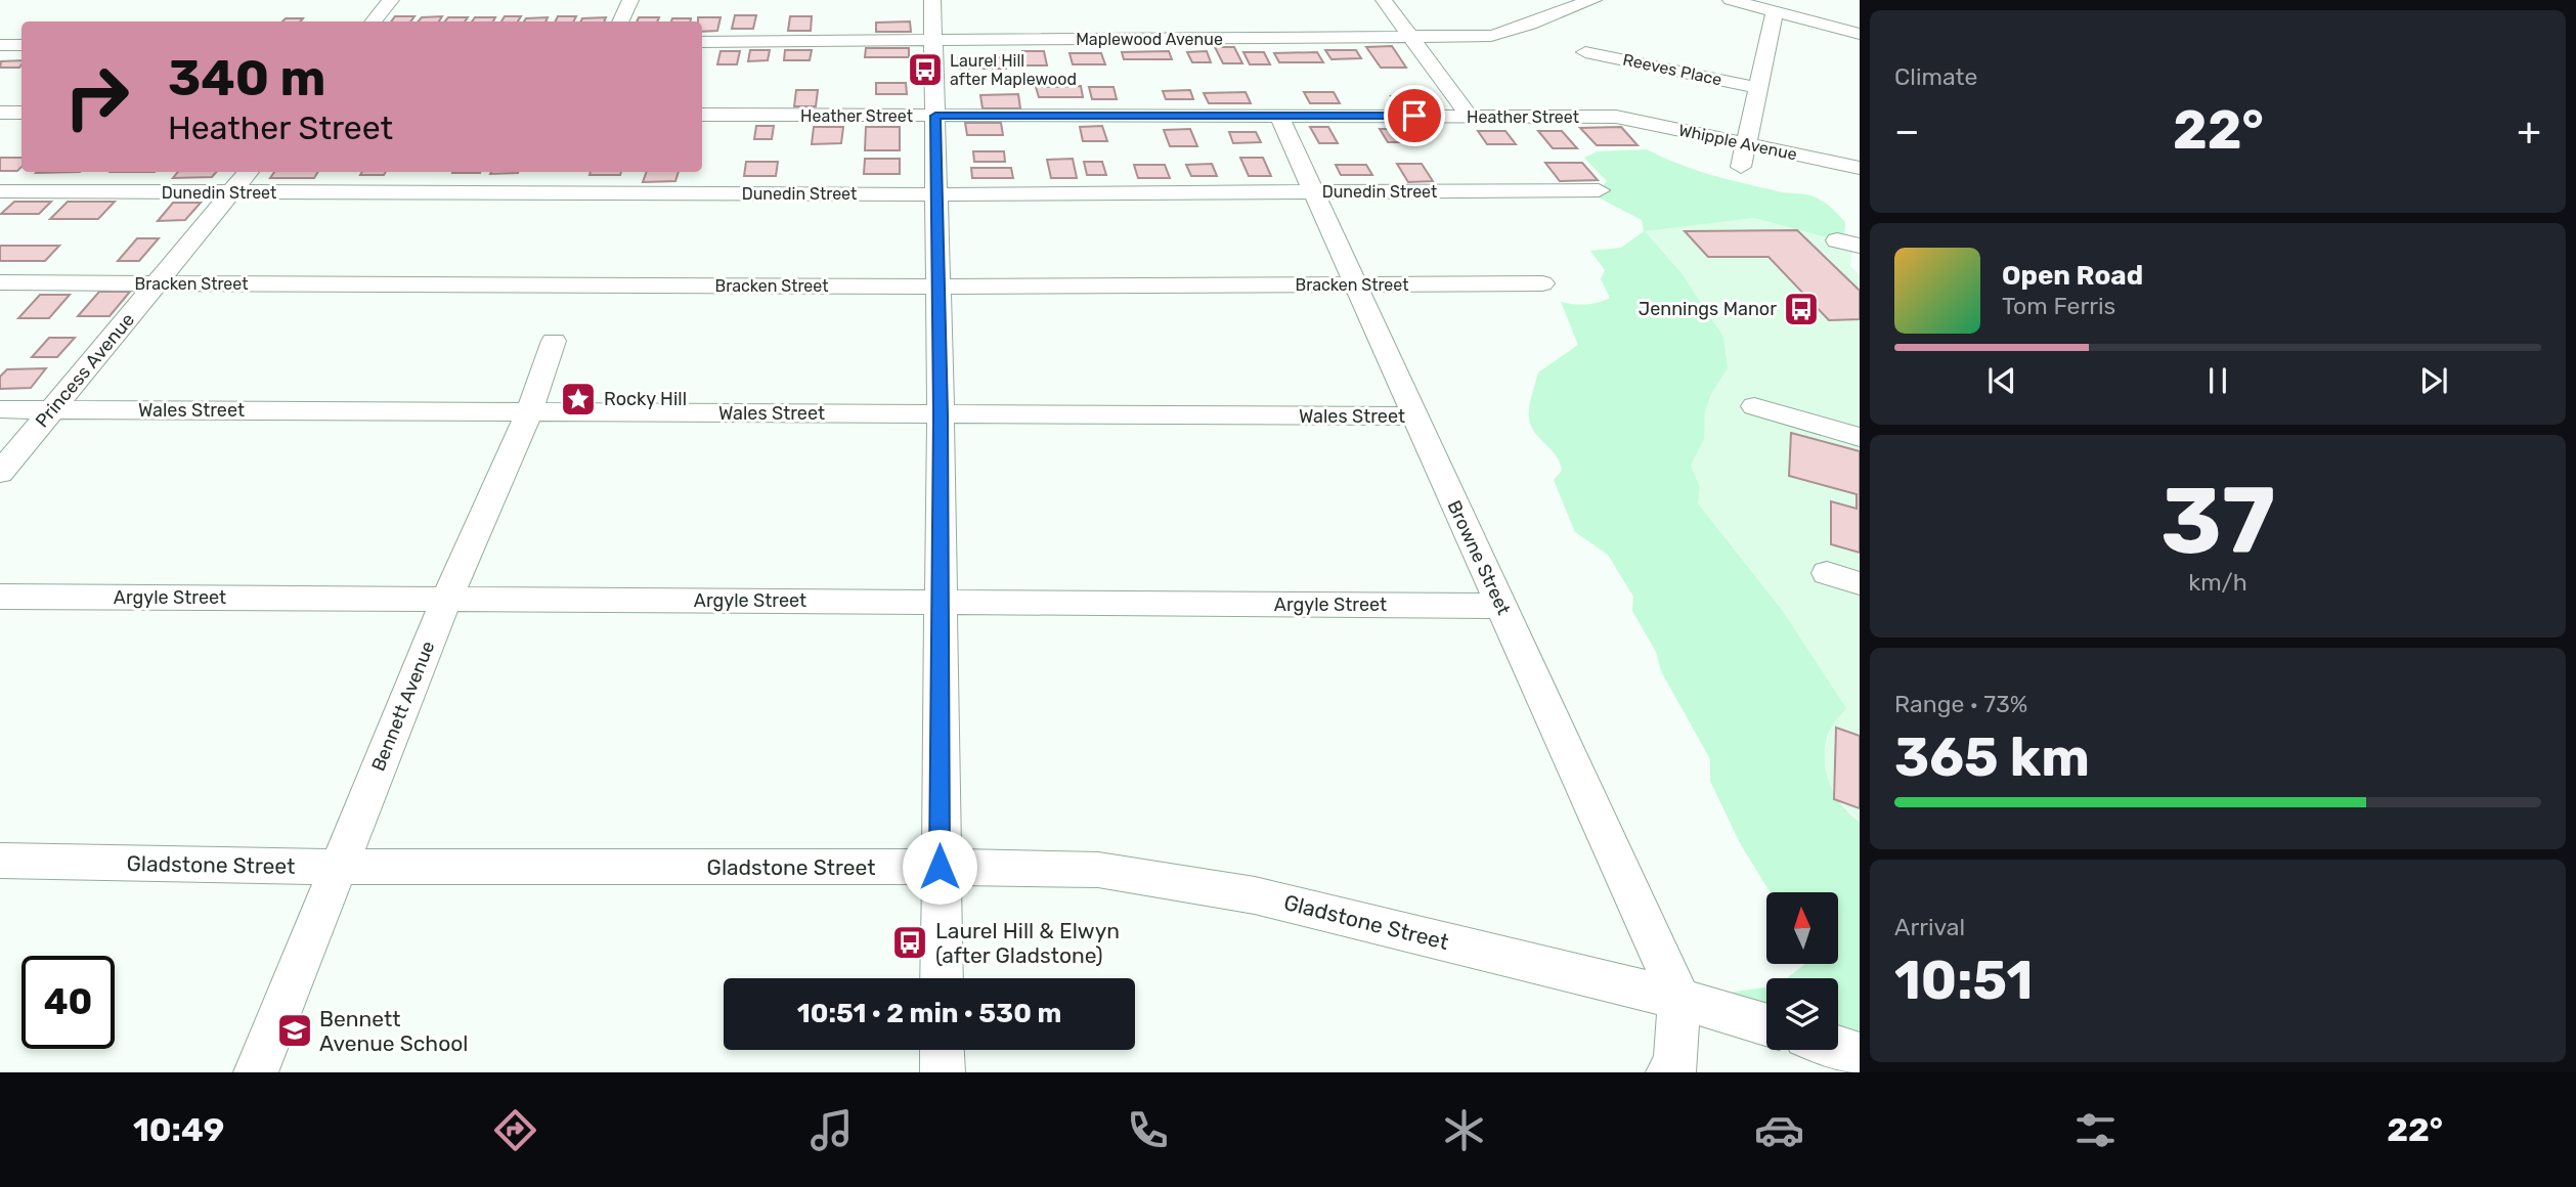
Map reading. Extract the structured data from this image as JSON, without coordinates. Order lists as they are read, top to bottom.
{
  "streets": {
    "street": [
      "Maplewood Avenue",
      "Reeves Place",
      "Heather Street",
      "Whipple Avenue",
      "Dunedin Street",
      "Bracken Street",
      "Princess Avenue",
      "Wales Street",
      "Browne Street",
      "Argyle Street",
      "Bennett Avenue",
      "Gladstone Street"
    ]
  },
  "crossings": [
    ["Heather Street", "Whipple Avenue"],
    ["Heather Street", "Browne Street"],
    ["Dunedin Street", "Princess Avenue"],
    ["Dunedin Street", "Browne Street"],
    ["Bracken Street", "Princess Avenue"],
    ["Bracken Street", "Browne Street"],
    ["Princess Avenue", "Wales Street"],
    ["Wales Street", "Browne Street"],
    ["Wales Street", "Bennett Avenue"],
    ["Browne Street", "Argyle Street"],
    ["Browne Street", "Gladstone Street"],
    ["Argyle Street", "Bennett Avenue"],
    ["Bennett Avenue", "Gladstone Street"]
  ],
  "places": {
    "bus stop": ["Laurel Hill after Maplewood", "Jennings Manor", "Laurel Hill & Elwyn (after Gladstone)"],
    "place": ["Rocky Hill"],
    "school or university": ["Bennett Avenue School"]
  },
  "north": "top",
  "page": {
    "tile": [
      "Climate",
      ["37", "km/h"],
      ["Range · 73%", "365 km"],
      ["Arrival", "10:51"]
    ],
    "turn": ["340 m", "Heather Street"],
    "heat": ["−", "22°", "+"],
    "song": ["Open Road", "Tom Ferris"],
    "limit": "40",
    "trip": "10:51 · 2 min · 530 m",
    "tabs": ["10:49", "22°"]
  }
}
